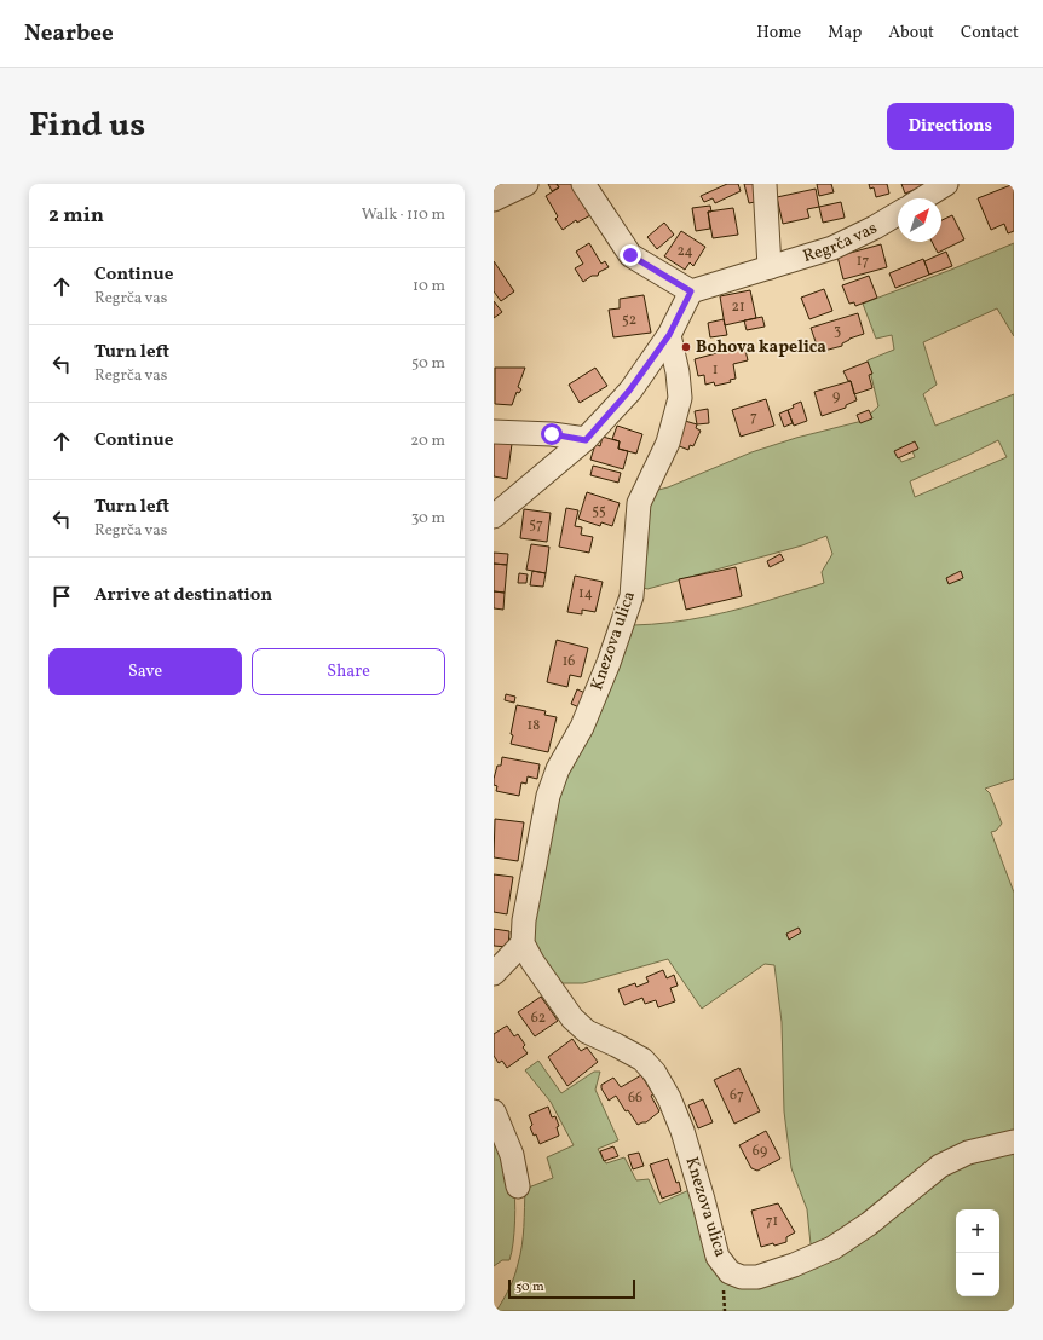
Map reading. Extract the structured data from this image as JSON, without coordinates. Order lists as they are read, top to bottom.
{
  "streets": {
    "street": ["Regrča vas", "Knezova ulica"]
  },
  "places": ["Bohova kapelica"],
  "house_numbers": [
    "24",
    "17",
    "21",
    "52",
    "3",
    "1",
    "9",
    "7",
    "55",
    "57",
    "14",
    "16",
    "18",
    "62",
    "67",
    "66",
    "69",
    "71"
  ],
  "scale_bar": "50 m",
  "north": "top right",
  "page": {
    "header": "Nearbee",
    "nav": [
      "Home",
      "Map",
      "About",
      "Contact"
    ],
    "title": "Find us",
    "buttons": [
      "Directions",
      ["Save", "Share"]
    ],
    "heading": ["2 min", "Walk · 110 m"],
    "list": [
      ["Continue", "Regrča vas", "10 m"],
      ["Turn left", "Regrča vas", "50 m"],
      ["Continue", "20 m"],
      ["Turn left", "Regrča vas", "30 m"],
      "Arrive at destination"
    ],
    "map_buttons": ["+", "−"],
    "scale": "50 m"
  }
}
